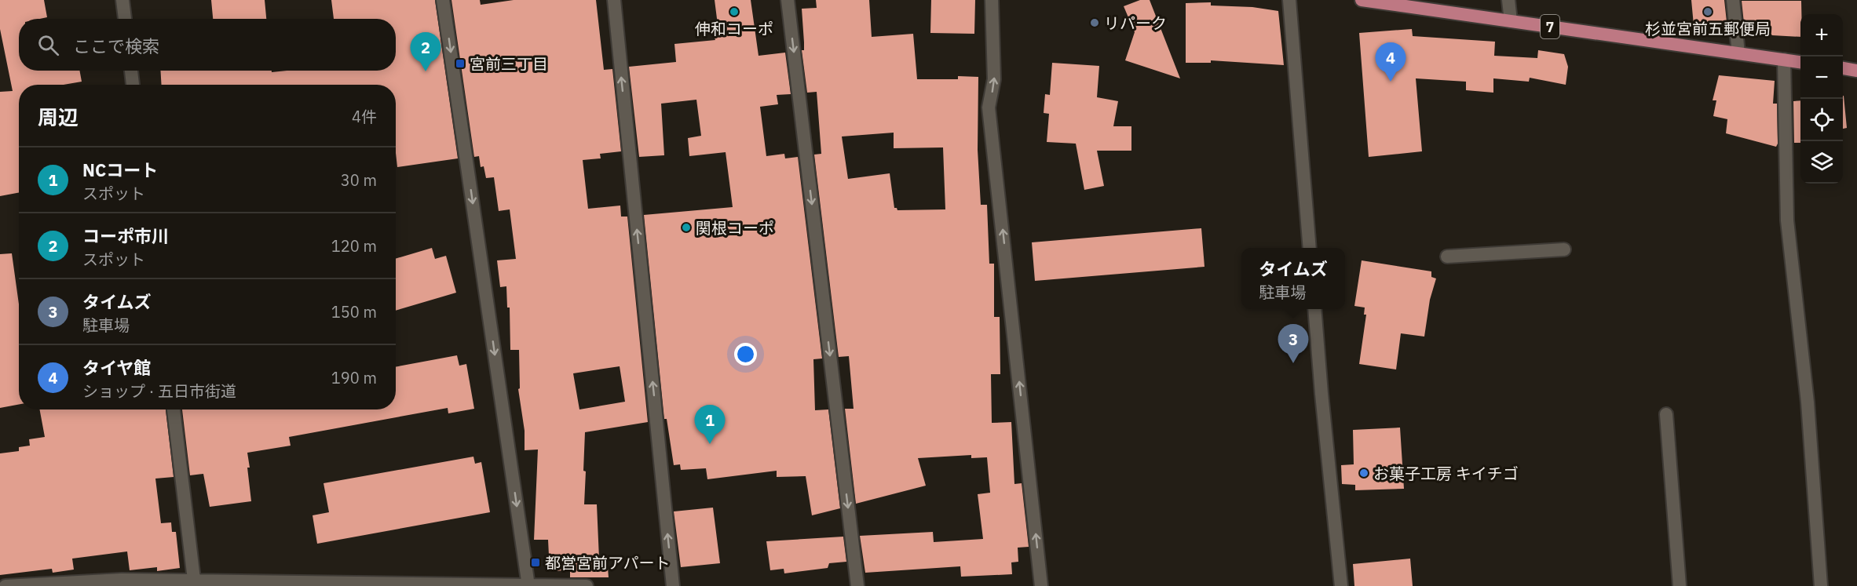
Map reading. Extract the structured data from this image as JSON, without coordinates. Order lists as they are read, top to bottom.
{
  "streets": {
    "main road": ["7"]
  },
  "places": {
    "other": [
      "伸和コーポ",
      "杉並宮前五郵便局",
      "リパーク",
      "関根コーポ",
      "お菓子工房 キイチゴ"
    ],
    "transit": ["宮前三丁目", "都営宮前アパート"]
  },
  "page": {
    "map_buttons": ["+", "−"],
    "search": "ここで検索",
    "pins": [
      "2",
      "4",
      "3",
      "1"
    ],
    "heading": ["周辺", "4件"],
    "list": [
      {
        "mark": "1",
        "name": "NCコート",
        "note": "スポット",
        "value": "30 m"
      },
      {
        "mark": "2",
        "name": "コーポ市川",
        "note": "スポット",
        "value": "120 m"
      },
      {
        "mark": "3",
        "name": "タイムズ",
        "note": "駐車場",
        "value": "150 m"
      },
      {
        "mark": "4",
        "name": "タイヤ館",
        "note": "ショップ · 五日市街道",
        "value": "190 m"
      }
    ],
    "popup": ["タイムズ", "駐車場"]
  }
}
